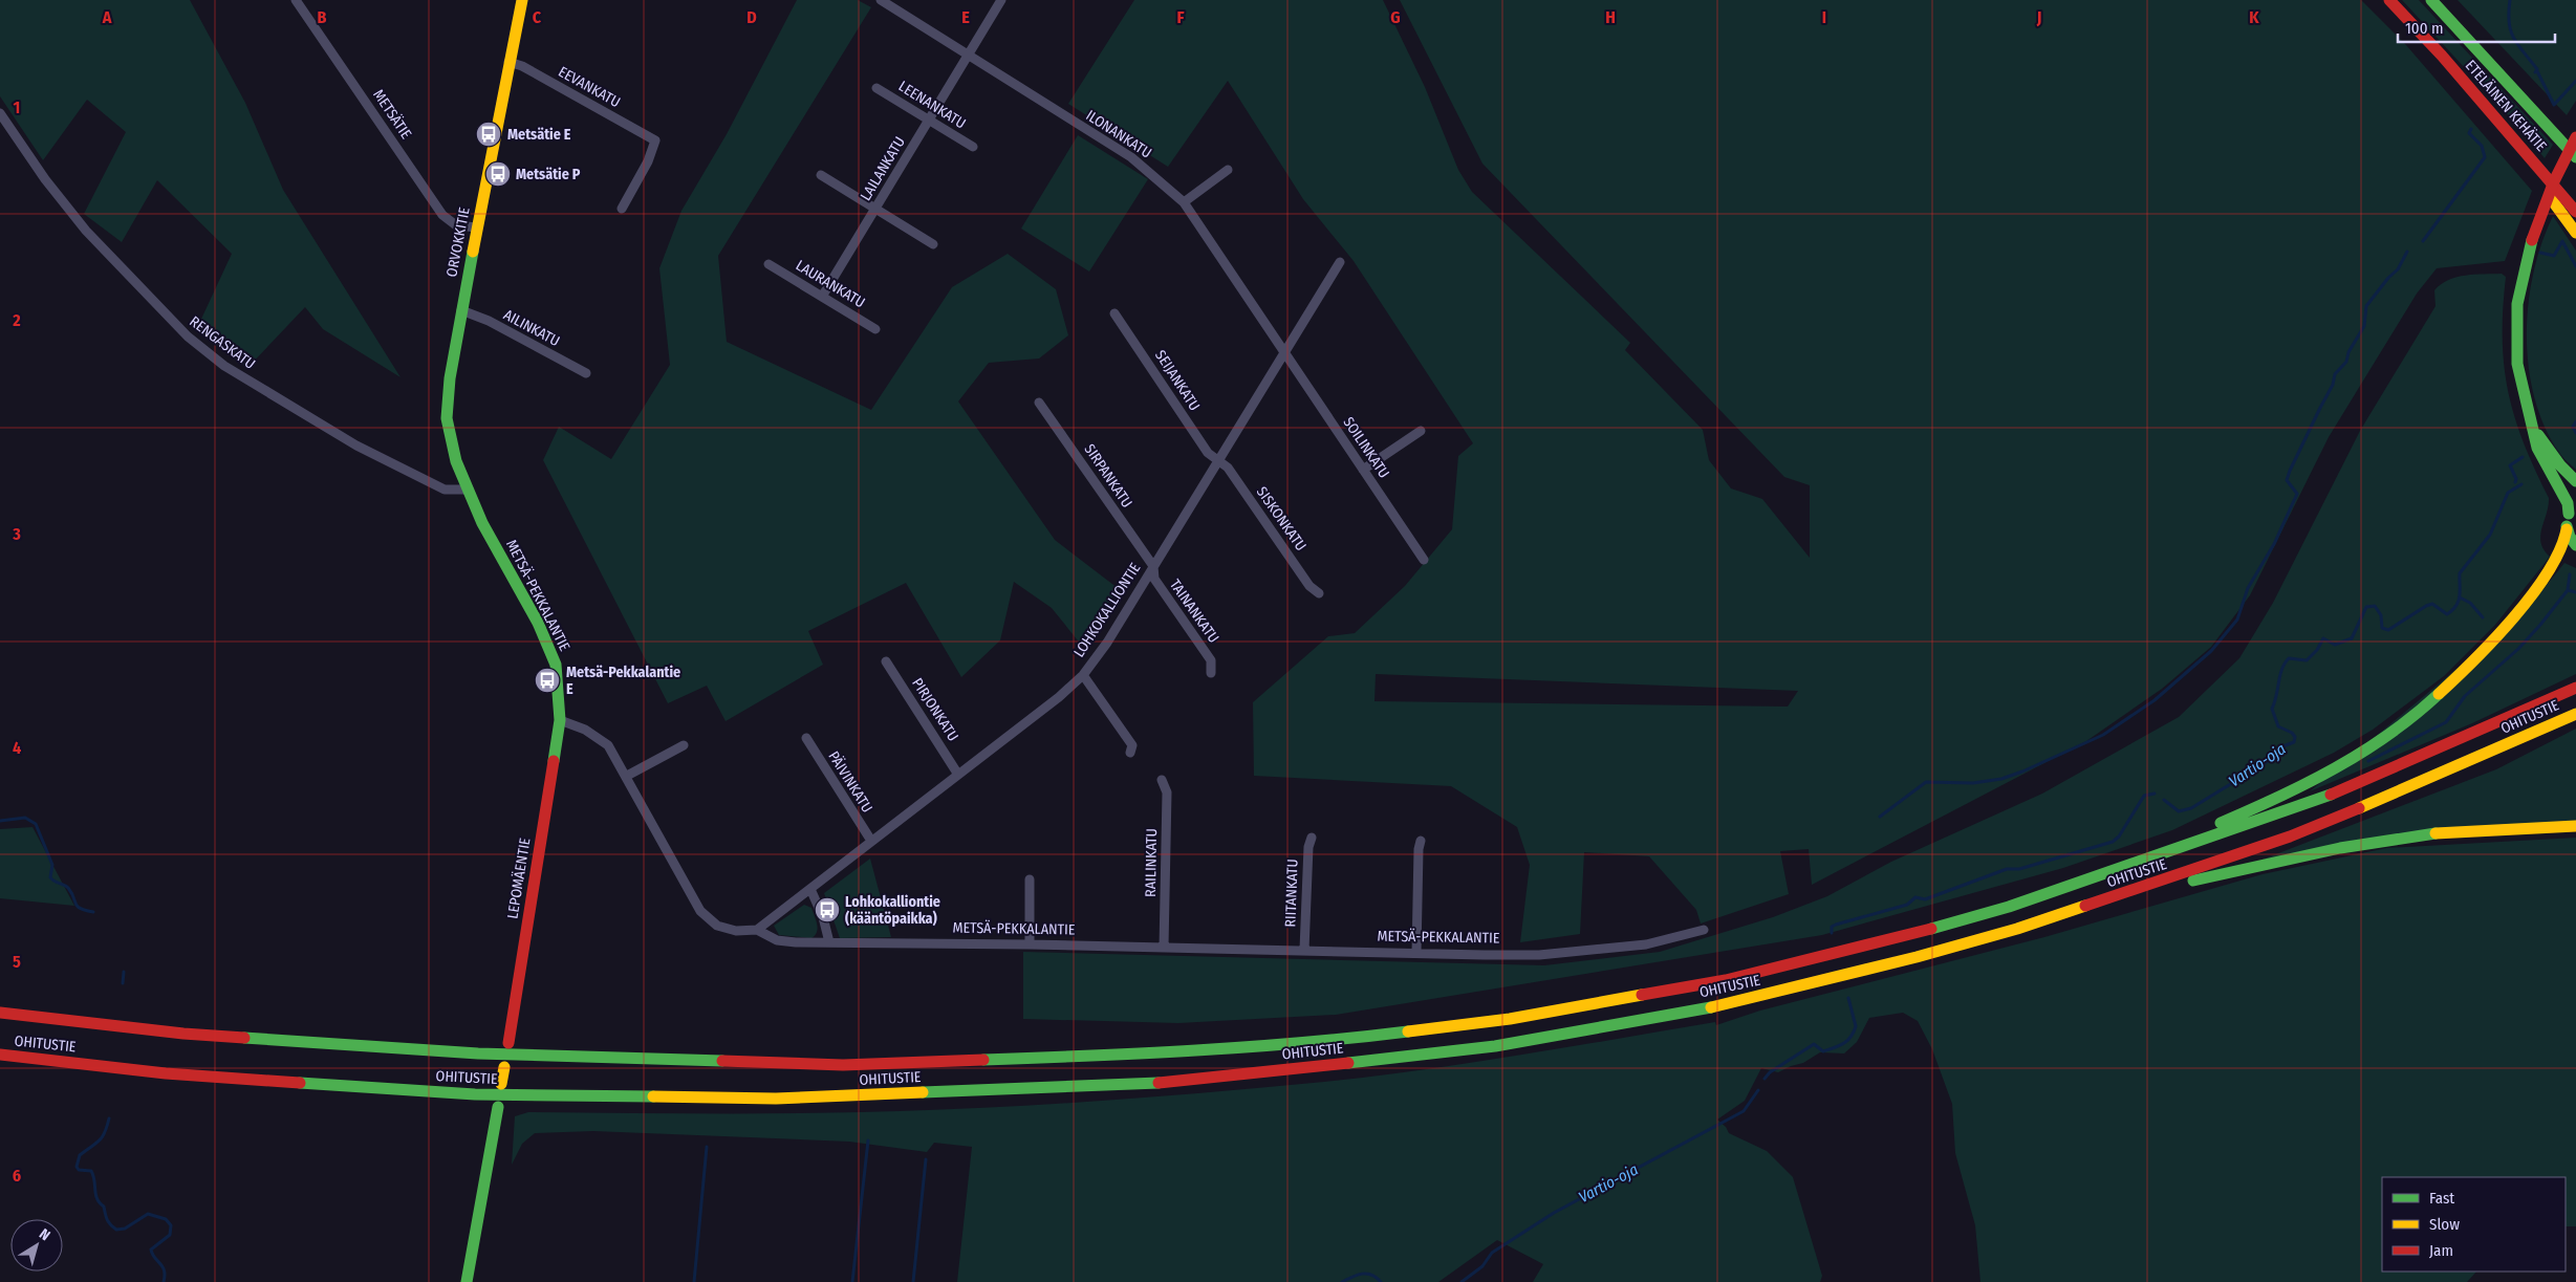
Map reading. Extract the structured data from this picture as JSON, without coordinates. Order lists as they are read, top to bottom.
{
  "streets": {
    "main road": [
      "ETELÄINEN KEHÄTIE",
      "ORVOKKITIE",
      "METSÄ-PEKKALANTIE",
      "OHITUSTIE",
      "LEPOMÄENTIE"
    ],
    "street": [
      "EEVANKATU",
      "LEENANKATU",
      "METSÄTIE",
      "ILONANKATU",
      "LAILANKATU",
      "LAURANKATU",
      "AILINKATU",
      "RENGASKATU",
      "SEIJANKATU",
      "SOILINKATU",
      "SIRPANKATU",
      "SISKONKATU",
      "LOHKOKALLIONTIE",
      "TAINANKATU",
      "PIRJONKATU",
      "PÄIVINKATU",
      "RAILINKATU",
      "RIITANKATU"
    ]
  },
  "crossings": [
    ["EEVANKATU", "ORVOKKITIE"],
    ["LEENANKATU", "LAILANKATU"],
    ["METSÄTIE", "ORVOKKITIE"],
    ["ILONANKATU", "LAILANKATU"],
    ["ILONANKATU", "SOILINKATU"],
    ["ILONANKATU", "LOHKOKALLIONTIE"],
    ["LAILANKATU", "LAURANKATU"],
    ["ORVOKKITIE", "AILINKATU"],
    ["ORVOKKITIE", "RENGASKATU"],
    ["ORVOKKITIE", "METSÄ-PEKKALANTIE"],
    ["RENGASKATU", "METSÄ-PEKKALANTIE"],
    ["SEIJANKATU", "SISKONKATU"],
    ["SEIJANKATU", "LOHKOKALLIONTIE"],
    ["SOILINKATU", "LOHKOKALLIONTIE"],
    ["SIRPANKATU", "LOHKOKALLIONTIE"],
    ["SIRPANKATU", "TAINANKATU"],
    ["SISKONKATU", "LOHKOKALLIONTIE"],
    ["METSÄ-PEKKALANTIE", "LOHKOKALLIONTIE"],
    ["METSÄ-PEKKALANTIE", "RAILINKATU"],
    ["METSÄ-PEKKALANTIE", "LEPOMÄENTIE"],
    ["METSÄ-PEKKALANTIE", "RIITANKATU"],
    ["LOHKOKALLIONTIE", "TAINANKATU"],
    ["LOHKOKALLIONTIE", "PIRJONKATU"],
    ["LOHKOKALLIONTIE", "PÄIVINKATU"]
  ],
  "water": ["Vartio-oja"],
  "places": {
    "bus stop": [
      "Metsätie E",
      "Metsätie P",
      "Metsä-Pekkalantie E",
      "Lohkokalliontie (kääntöpaikka)"
    ]
  },
  "legend": ["Fast", "Slow", "Jam"],
  "scale_bar": "100 m",
  "north": "top right",
  "grid": {
    "columns": [
      "A",
      "B",
      "C",
      "D",
      "E",
      "F",
      "G",
      "H",
      "I",
      "J",
      "K"
    ],
    "rows": [
      "1",
      "2",
      "3",
      "4",
      "5",
      "6"
    ]
  }
}
